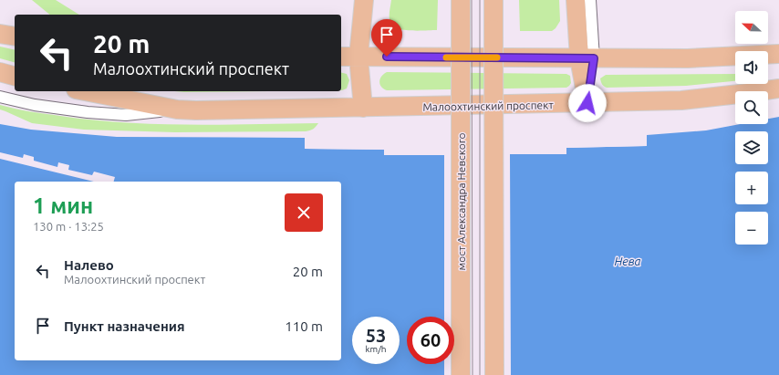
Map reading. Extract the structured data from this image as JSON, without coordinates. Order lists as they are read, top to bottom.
{
  "streets": {
    "main road": ["Малоохтинский проспект", "мост Александра Невского"]
  },
  "water": ["Нева"],
  "north": "left",
  "page": {
    "map_buttons": ["+", "−"],
    "turn": ["20 m", "Малоохтинский проспект"],
    "heading": ["1 мин", "130 m · 13:25"],
    "list": [
      {
        "name": "Налево",
        "note": "Малоохтинский проспект",
        "value": "20 m"
      },
      {
        "name": "Пункт назначения",
        "value": "110 m"
      }
    ],
    "speed": "53 km/h",
    "limit": "60"
  }
}
